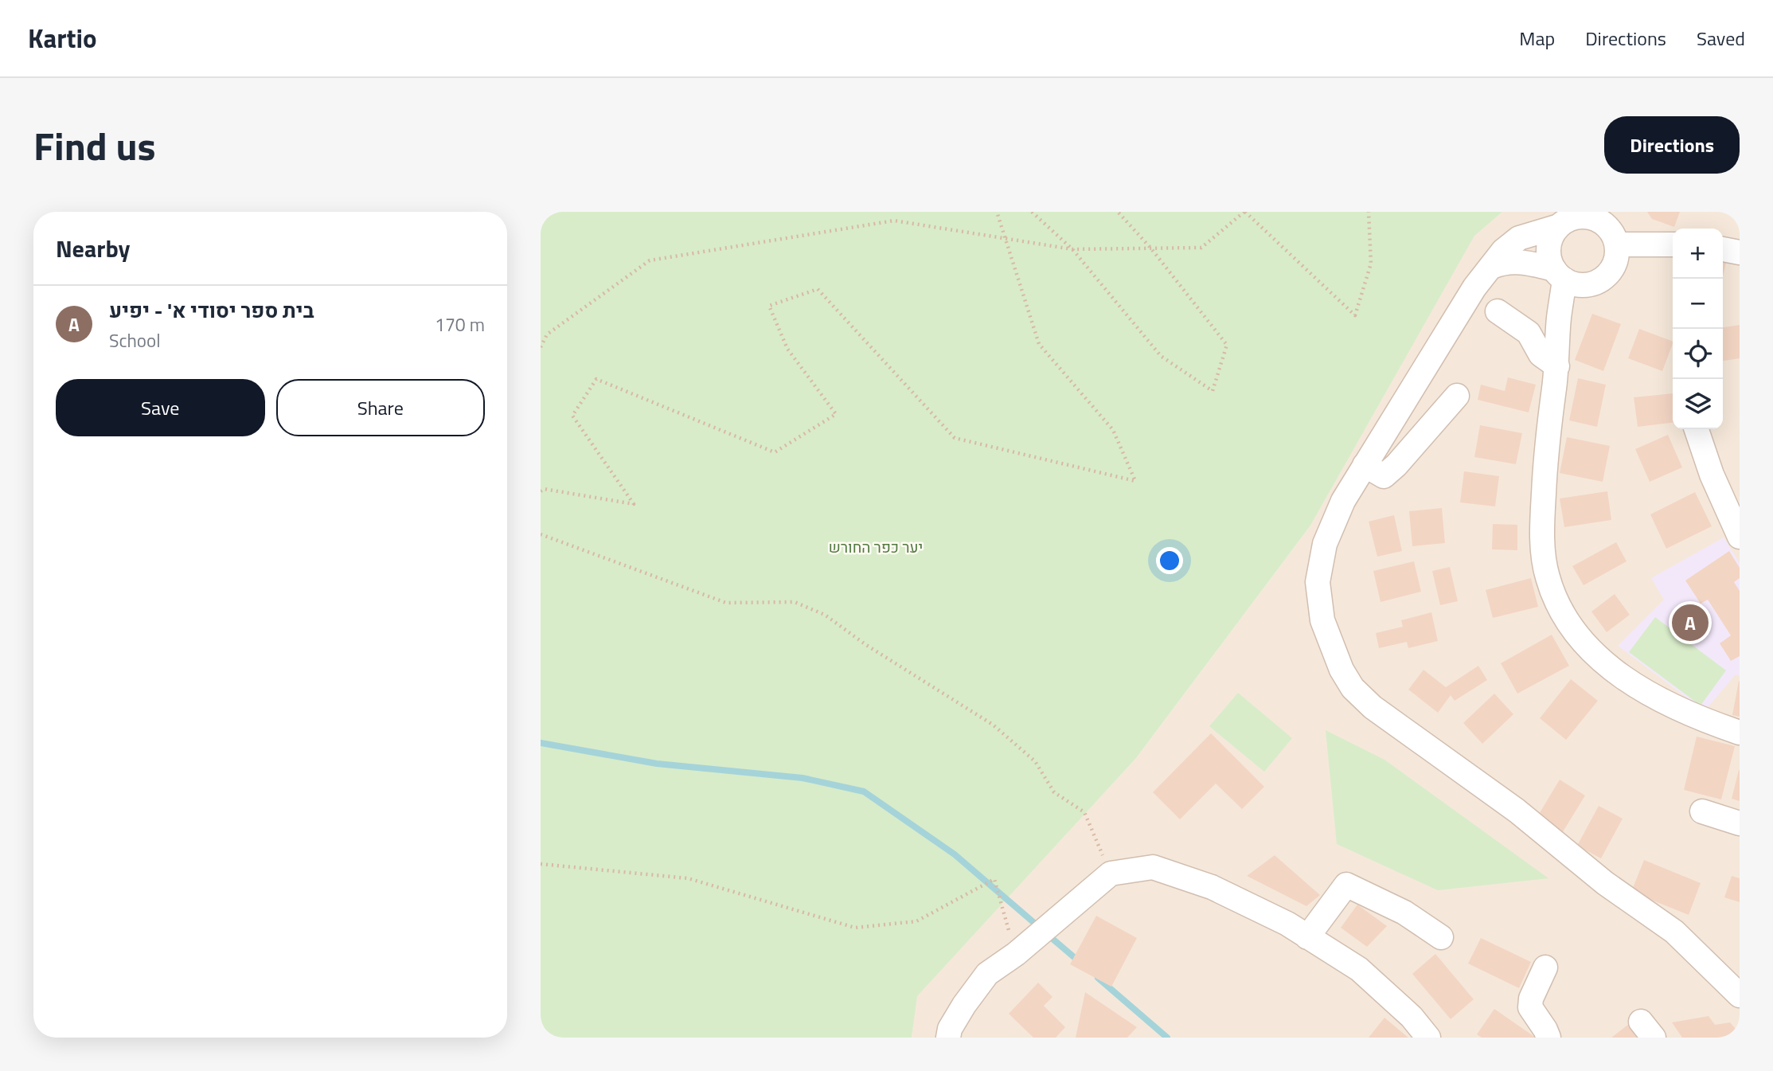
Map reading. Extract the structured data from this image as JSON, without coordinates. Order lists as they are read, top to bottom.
{
  "parks": ["יער כפר החורש"],
  "page": {
    "header": "Kartio",
    "nav": ["Map", "Directions", "Saved"],
    "title": "Find us",
    "buttons": [
      "Directions",
      ["Save", "Share"]
    ],
    "heading": "Nearby",
    "map_buttons": ["+", "−"],
    "list": [
      {
        "mark": "A",
        "name": "בית ספר יסודי א' - יפיע",
        "note": "School",
        "value": "170 m"
      }
    ],
    "pins": "A"
  }
}
